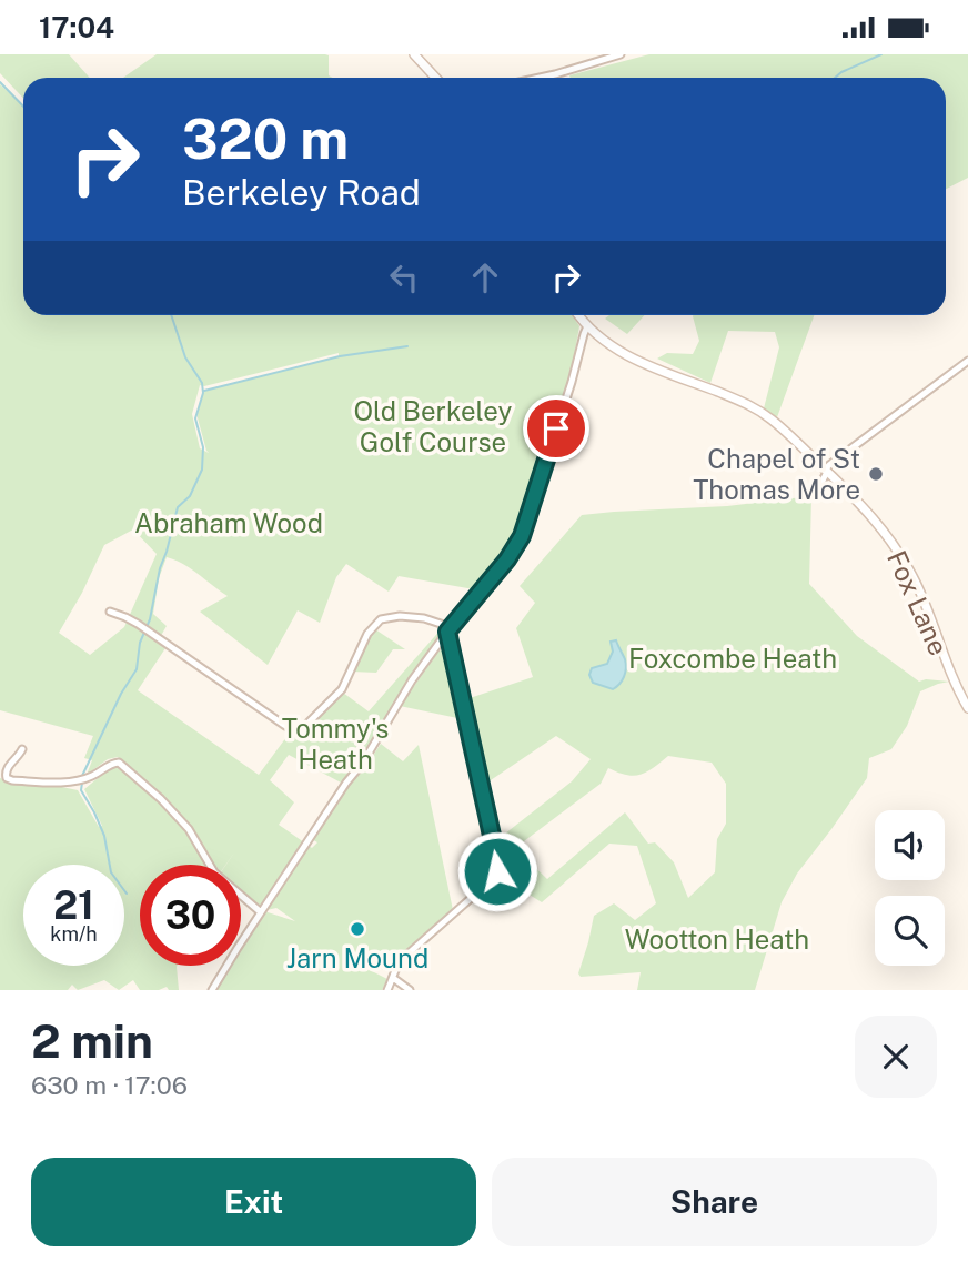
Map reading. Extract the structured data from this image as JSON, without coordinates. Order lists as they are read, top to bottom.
{
  "streets": {
    "street": ["Fox Lane"]
  },
  "parks": [
    "Old Berkeley Golf Course",
    "Abraham Wood",
    "Foxcombe Heath",
    "Tommy's Heath",
    "Wootton Heath"
  ],
  "places": ["Chapel of St Thomas More", "Jarn Mound"],
  "page": {
    "status": "17:04",
    "turn": ["320 m", "Berkeley Road"],
    "speed": "21 km/h",
    "limit": "30",
    "heading": ["2 min", "630 m · 17:06"],
    "buttons": ["Exit", "Share"]
  }
}
